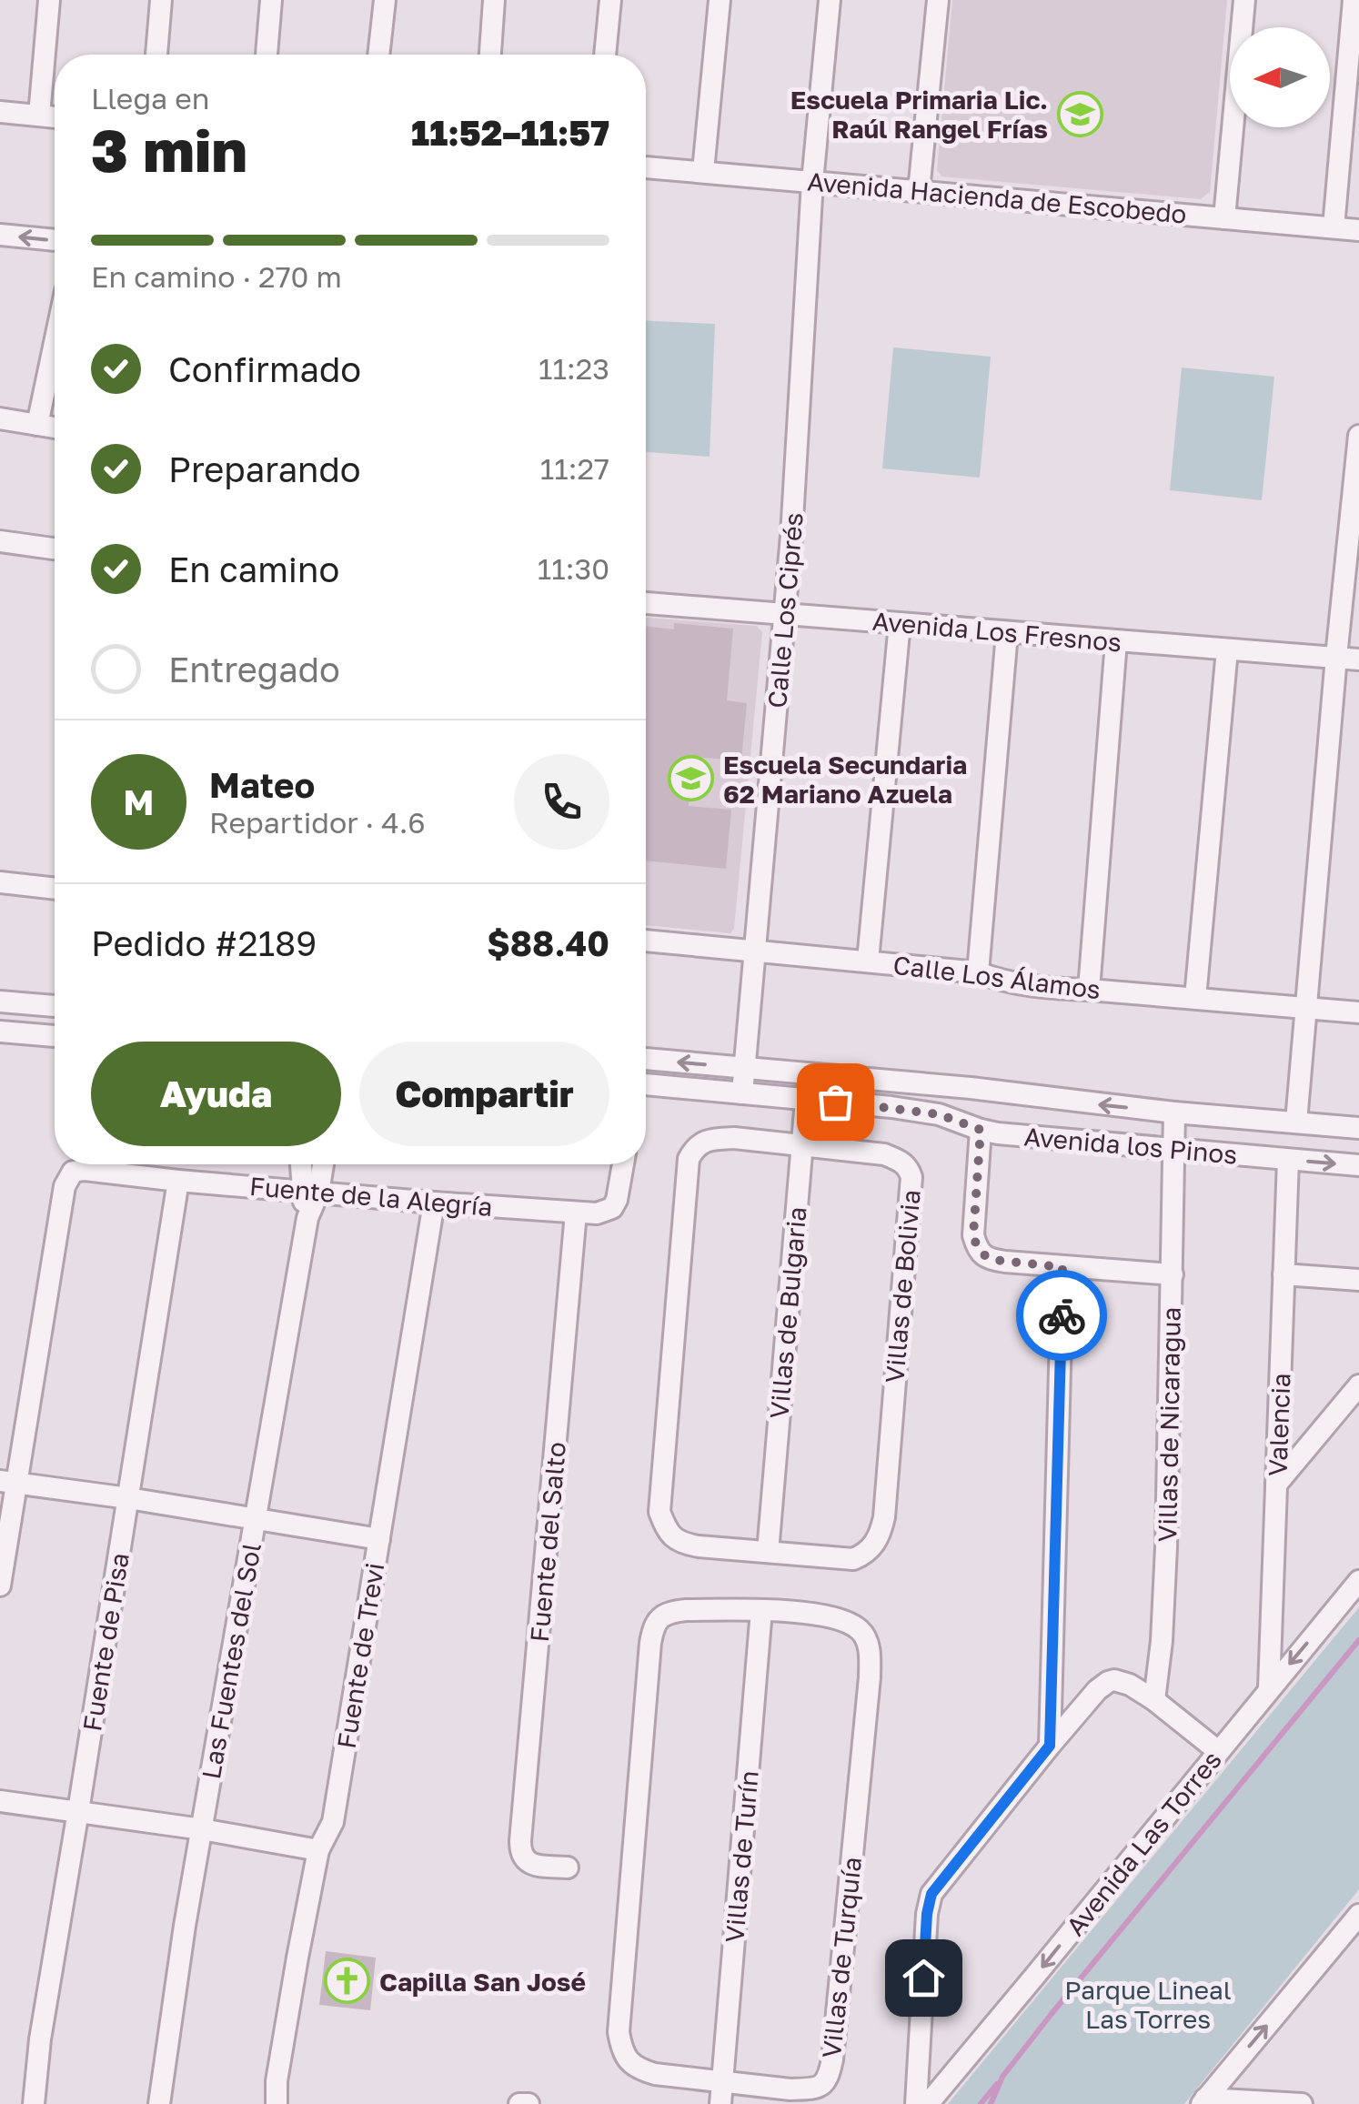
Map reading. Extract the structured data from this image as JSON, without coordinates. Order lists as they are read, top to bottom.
{
  "streets": {
    "street": [
      "Avenida Hacienda de Escobedo",
      "Calle Los Ciprés",
      "Avenida Los Fresnos",
      "Calle Los Álamos",
      "Avenida los Pinos",
      "Fuente de la Alegría",
      "Villas de Bolivia",
      "Villas de Bulgaria",
      "Villas de Nicaragua",
      "Valencia",
      "Fuente del Salto",
      "Fuente de Pisa",
      "Fuente de Trevi",
      "Las Fuentes del Sol",
      "Avenida Las Torres",
      "Villas de Turín",
      "Villas de Turquía"
    ]
  },
  "crossings": [
    ["Avenida Hacienda de Escobedo", "Calle Los Ciprés"],
    ["Calle Los Ciprés", "Avenida Los Fresnos"],
    ["Calle Los Ciprés", "Calle Los Álamos"],
    ["Calle Los Ciprés", "Avenida los Pinos"],
    ["Avenida los Pinos", "Villas de Bulgaria"],
    ["Avenida los Pinos", "Villas de Nicaragua"],
    ["Avenida los Pinos", "Valencia"],
    ["Fuente de la Alegría", "Fuente del Salto"],
    ["Fuente de la Alegría", "Fuente de Pisa"],
    ["Fuente de la Alegría", "Fuente de Trevi"],
    ["Fuente de la Alegría", "Las Fuentes del Sol"],
    ["Villas de Bolivia", "Villas de Bulgaria"],
    ["Valencia", "Avenida Las Torres"],
    ["Villas de Turín", "Villas de Turquía"]
  ],
  "parks": ["Parque Lineal Las Torres"],
  "places": {
    "school or university": ["Escuela Primaria Lic. Raúl Rangel Frías", "Escuela Secundaria 62 Mariano Azuela"],
    "church": ["Capilla San José"]
  },
  "north": "left",
  "page": {
    "heading": ["3 min", "Llega en", "11:52–11:57"],
    "panel": [
      "Mateo",
      "Repartidor · 4.6",
      "Pedido #2189",
      "$88.40"
    ],
    "bar": "En camino · 270 m",
    "list": [
      ["Confirmado", "11:23"],
      ["Preparando", "11:27"],
      ["En camino", "11:30"],
      "Entregado"
    ],
    "round": "M",
    "buttons": ["Ayuda", "Compartir"]
  }
}
